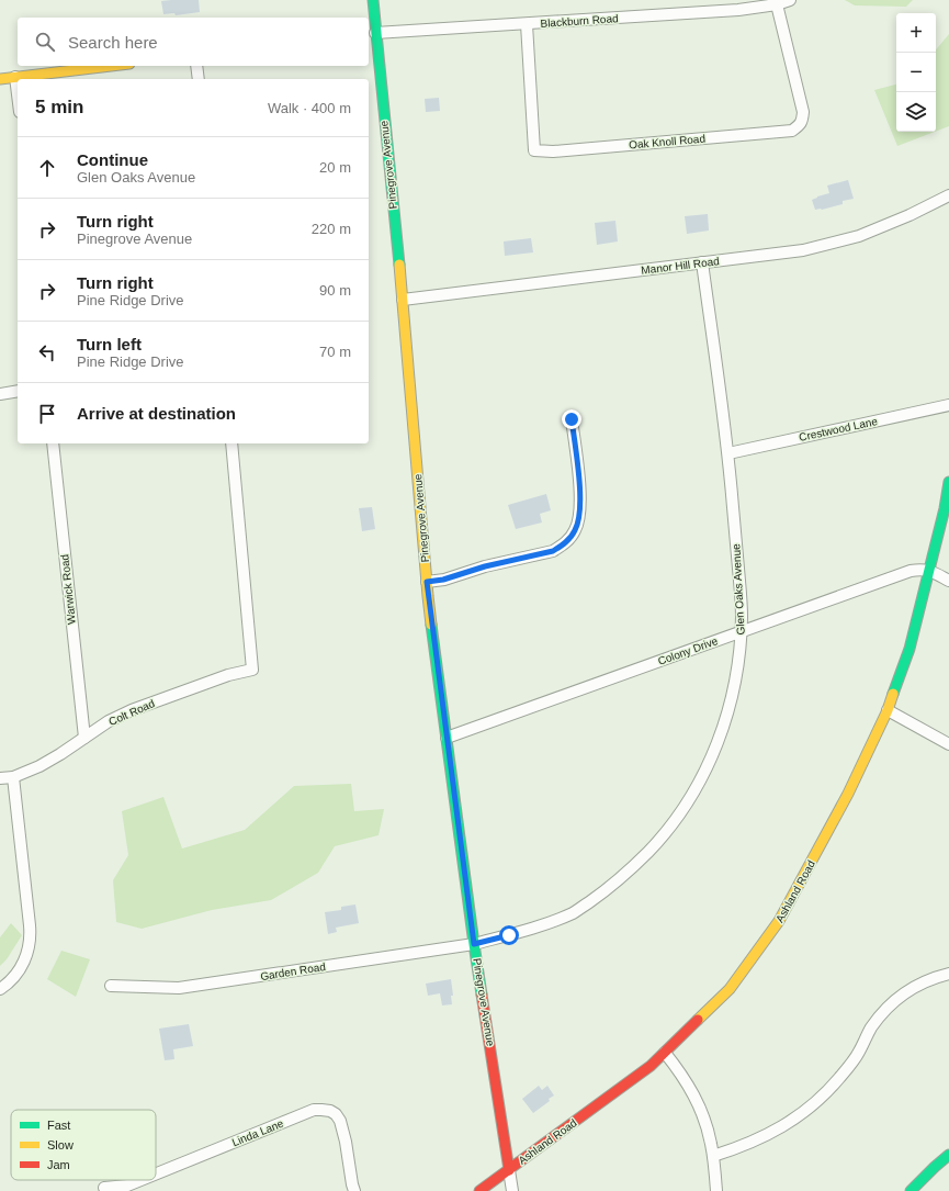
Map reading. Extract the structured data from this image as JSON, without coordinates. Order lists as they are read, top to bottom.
{
  "streets": {
    "street": [
      "Blackburn Road",
      "Oak Knoll Road",
      "Pinegrove Avenue",
      "Manor Hill Road",
      "Crestwood Lane",
      "Warwick Road",
      "Glen Oaks Avenue",
      "Colony Drive",
      "Colt Road",
      "Ashland Road",
      "Garden Road",
      "Linda Lane"
    ]
  },
  "crossings": [
    ["Blackburn Road", "Oak Knoll Road"],
    ["Blackburn Road", "Pinegrove Avenue"],
    ["Pinegrove Avenue", "Manor Hill Road"],
    ["Pinegrove Avenue", "Glen Oaks Avenue"],
    ["Pinegrove Avenue", "Colony Drive"],
    ["Pinegrove Avenue", "Ashland Road"],
    ["Pinegrove Avenue", "Garden Road"],
    ["Manor Hill Road", "Glen Oaks Avenue"],
    ["Crestwood Lane", "Glen Oaks Avenue"],
    ["Warwick Road", "Colt Road"],
    ["Glen Oaks Avenue", "Colony Drive"],
    ["Glen Oaks Avenue", "Garden Road"],
    ["Colony Drive", "Ashland Road"]
  ],
  "legend": ["Fast", "Slow", "Jam"],
  "page": {
    "map_buttons": ["+", "−"],
    "search": "Search here",
    "heading": ["5 min", "Walk · 400 m"],
    "list": [
      ["Continue", "Glen Oaks Avenue", "20 m"],
      ["Turn right", "Pinegrove Avenue", "220 m"],
      ["Turn right", "Pine Ridge Drive", "90 m"],
      ["Turn left", "Pine Ridge Drive", "70 m"],
      "Arrive at destination"
    ]
  }
}
